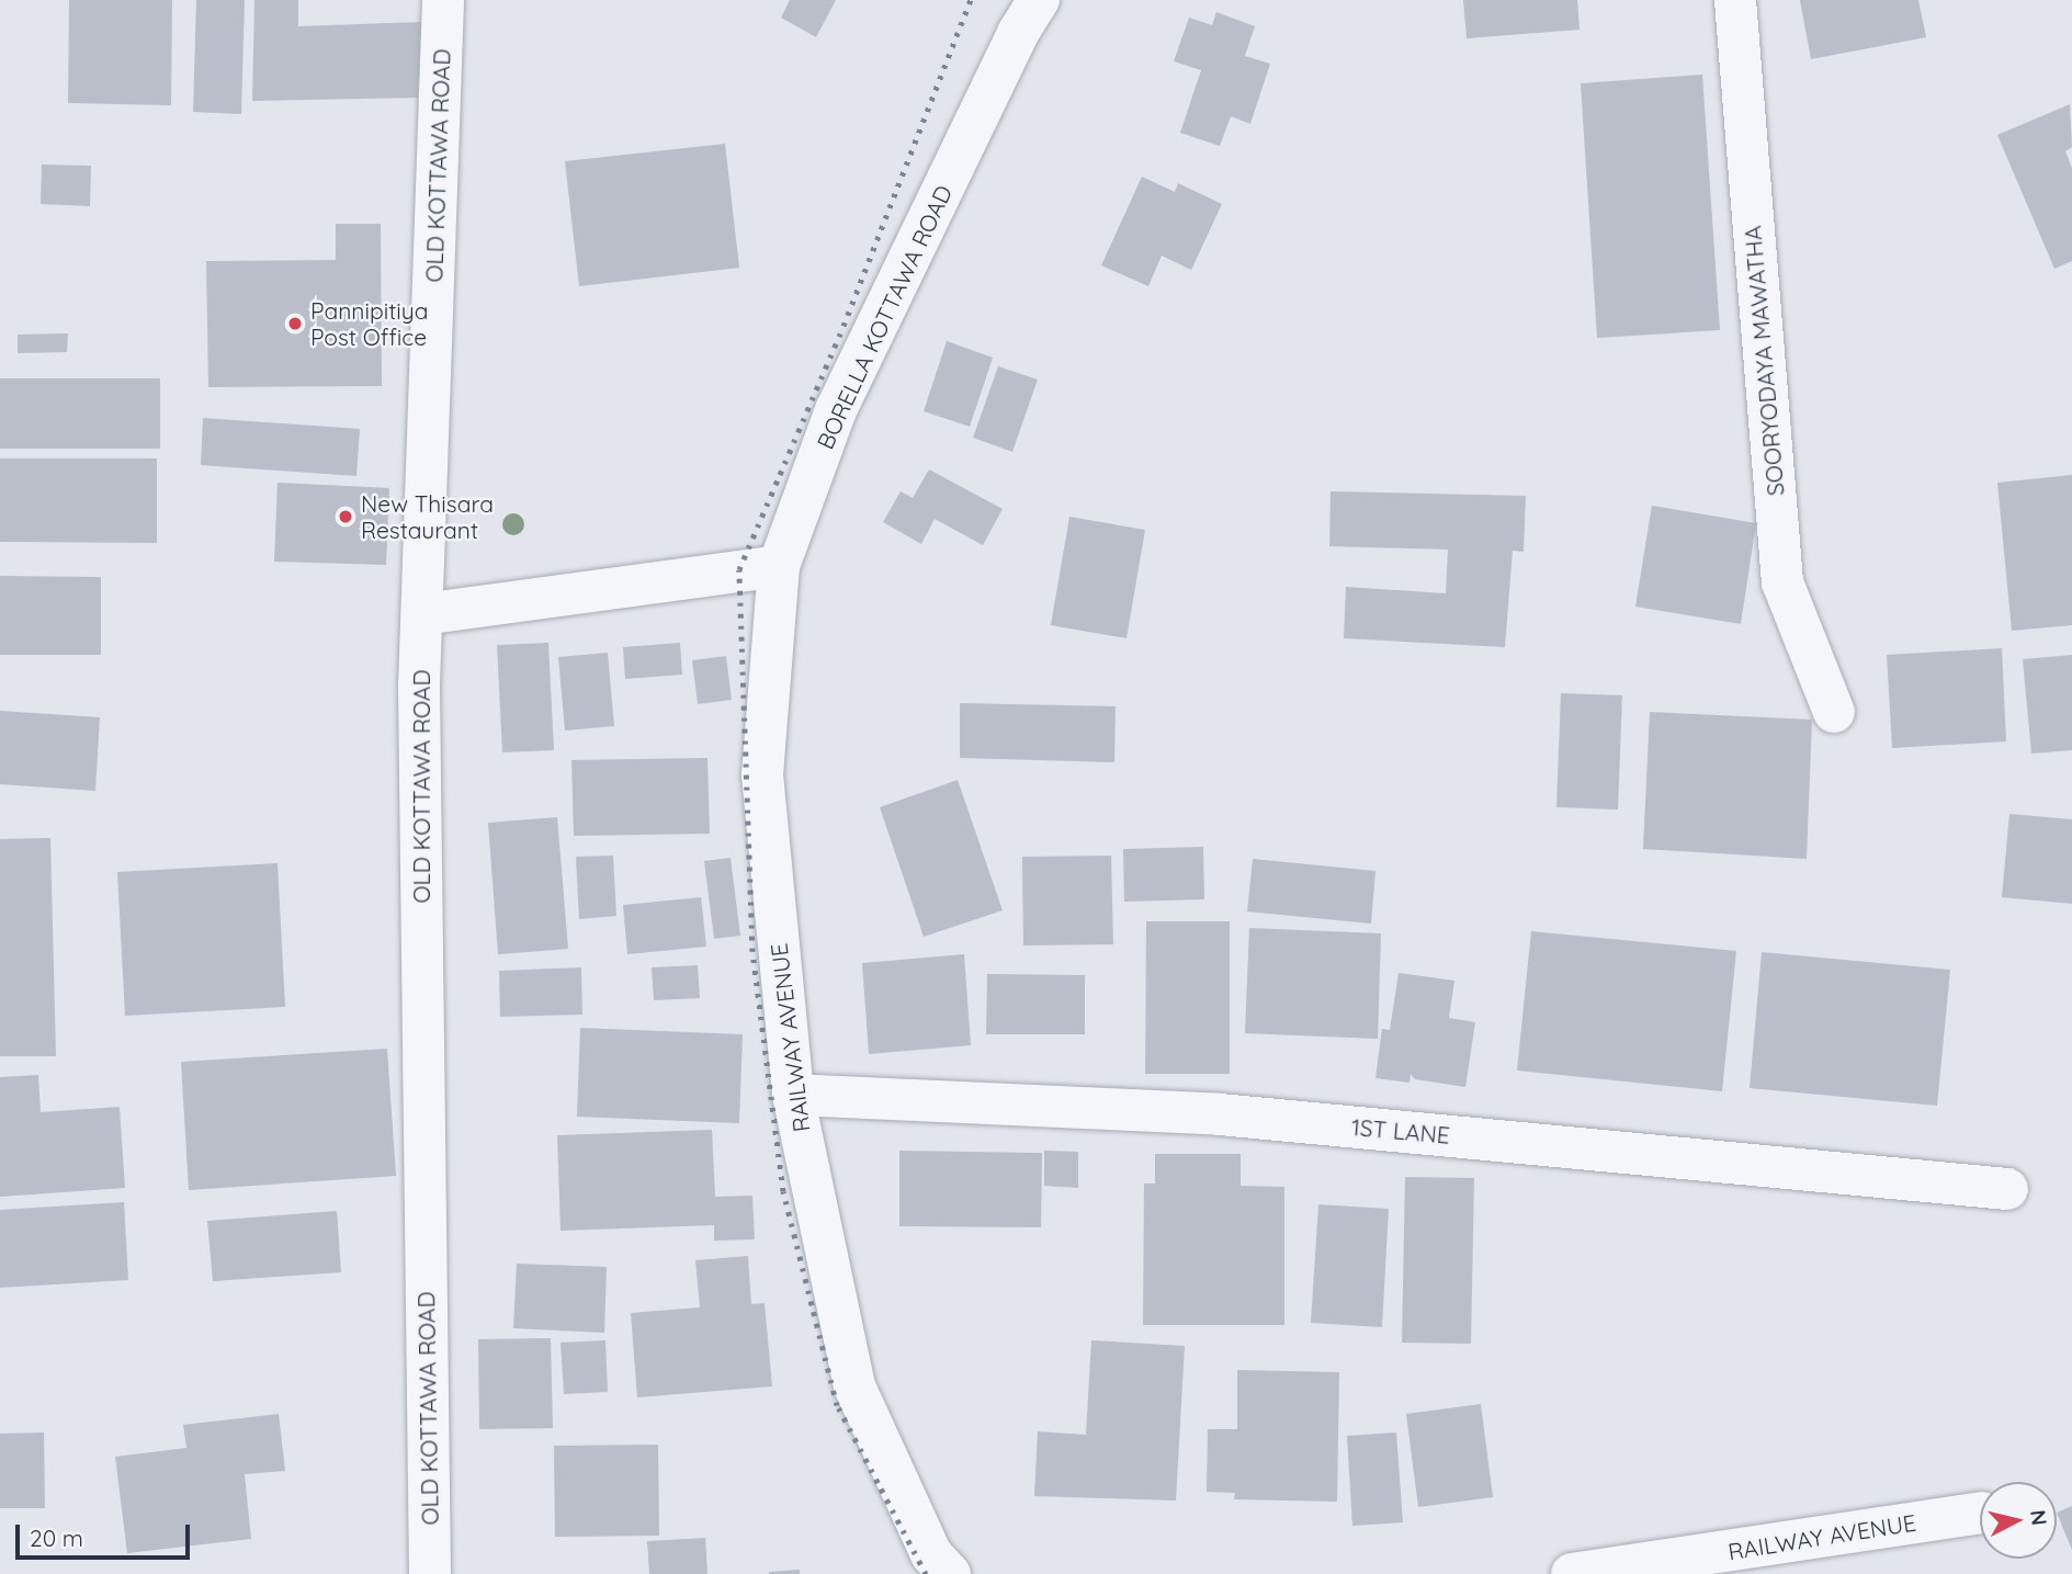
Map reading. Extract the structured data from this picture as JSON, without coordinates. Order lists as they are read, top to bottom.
{
  "streets": {
    "street": [
      "OLD KOTTAWA ROAD",
      "BORELLA KOTTAWA ROAD",
      "SOORYODAYA MAWATHA",
      "RAILWAY AVENUE",
      "1ST LANE"
    ]
  },
  "crossings": [
    ["BORELLA KOTTAWA ROAD", "RAILWAY AVENUE"],
    ["RAILWAY AVENUE", "1ST LANE"]
  ],
  "places": ["Pannipitiya Post Office", "New Thisara Restaurant"],
  "scale_bar": "20 m",
  "north": "right"
}
